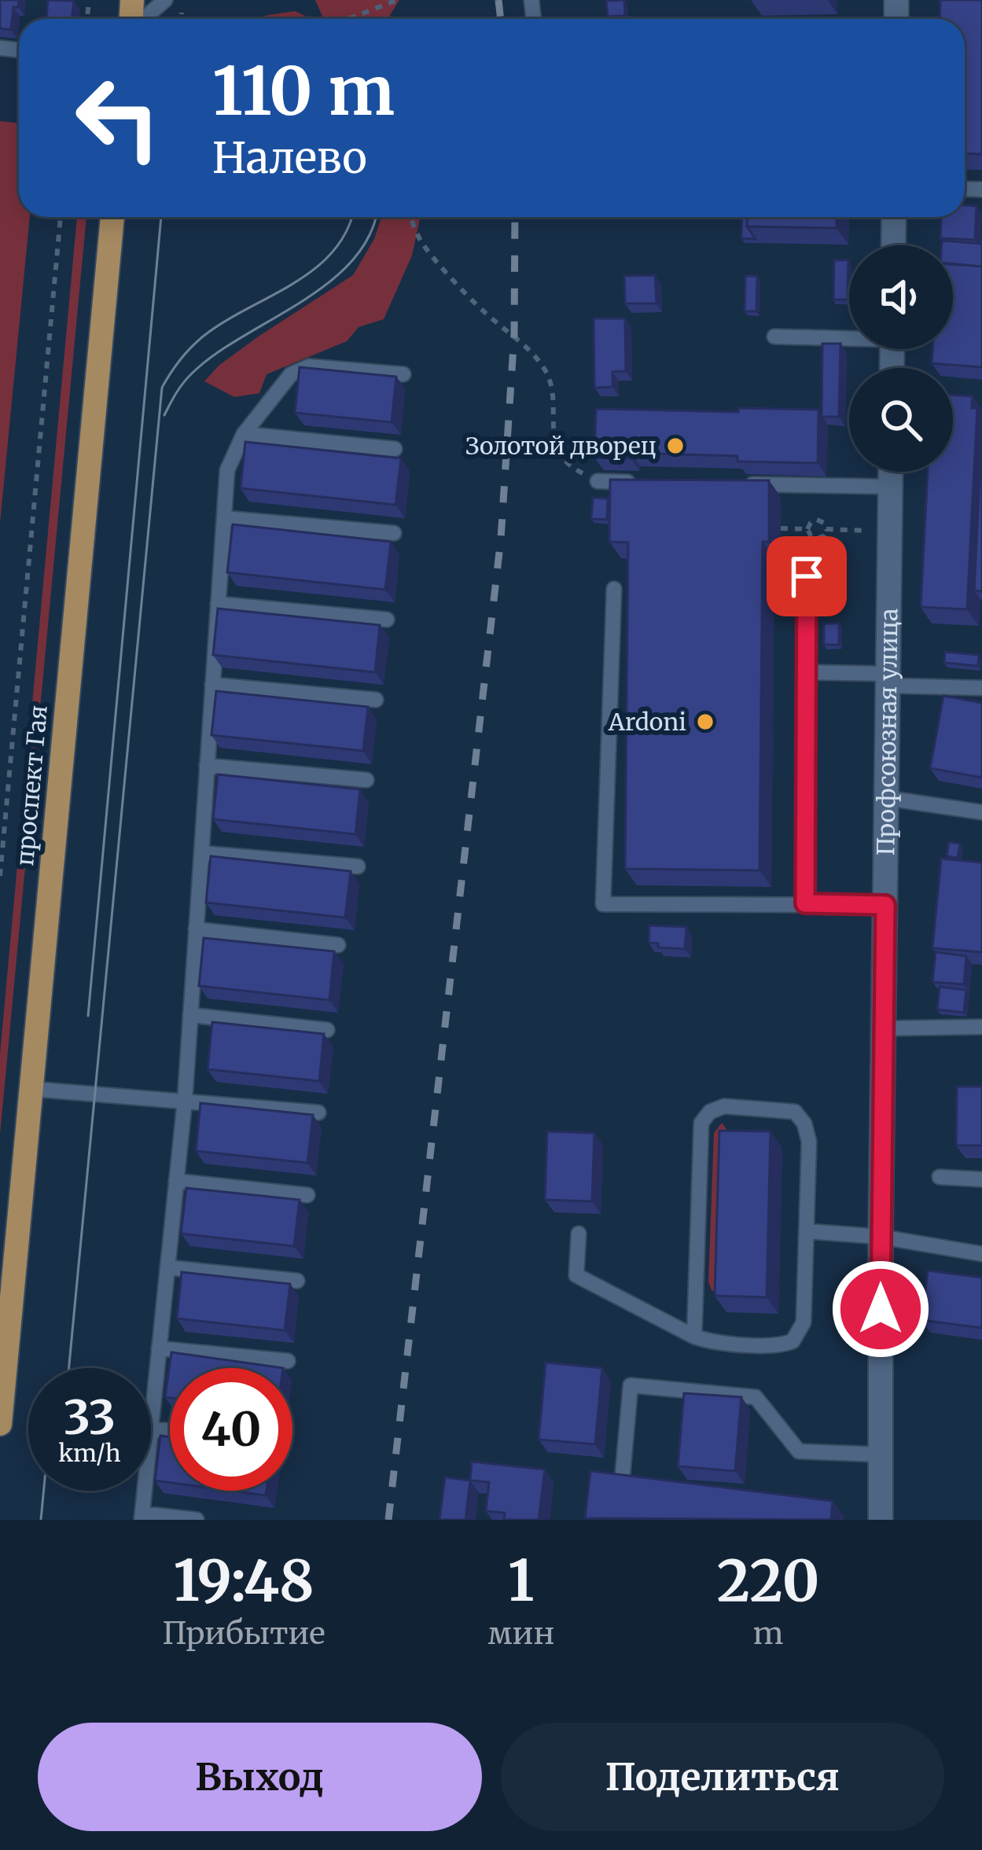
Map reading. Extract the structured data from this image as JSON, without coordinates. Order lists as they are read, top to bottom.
{
  "streets": {
    "main road": ["проспект Гая"],
    "street": ["Профсоюзная улица"]
  },
  "places": ["Золотой дворец", "Ardoni"],
  "page": {
    "turn": ["110 m", "Налево"],
    "speed": "33 km/h",
    "limit": "40",
    "eta": [
      "19:48",
      "Прибытие",
      "1",
      "мин",
      "220",
      "m"
    ],
    "buttons": ["Выход", "Поделиться"]
  }
}
